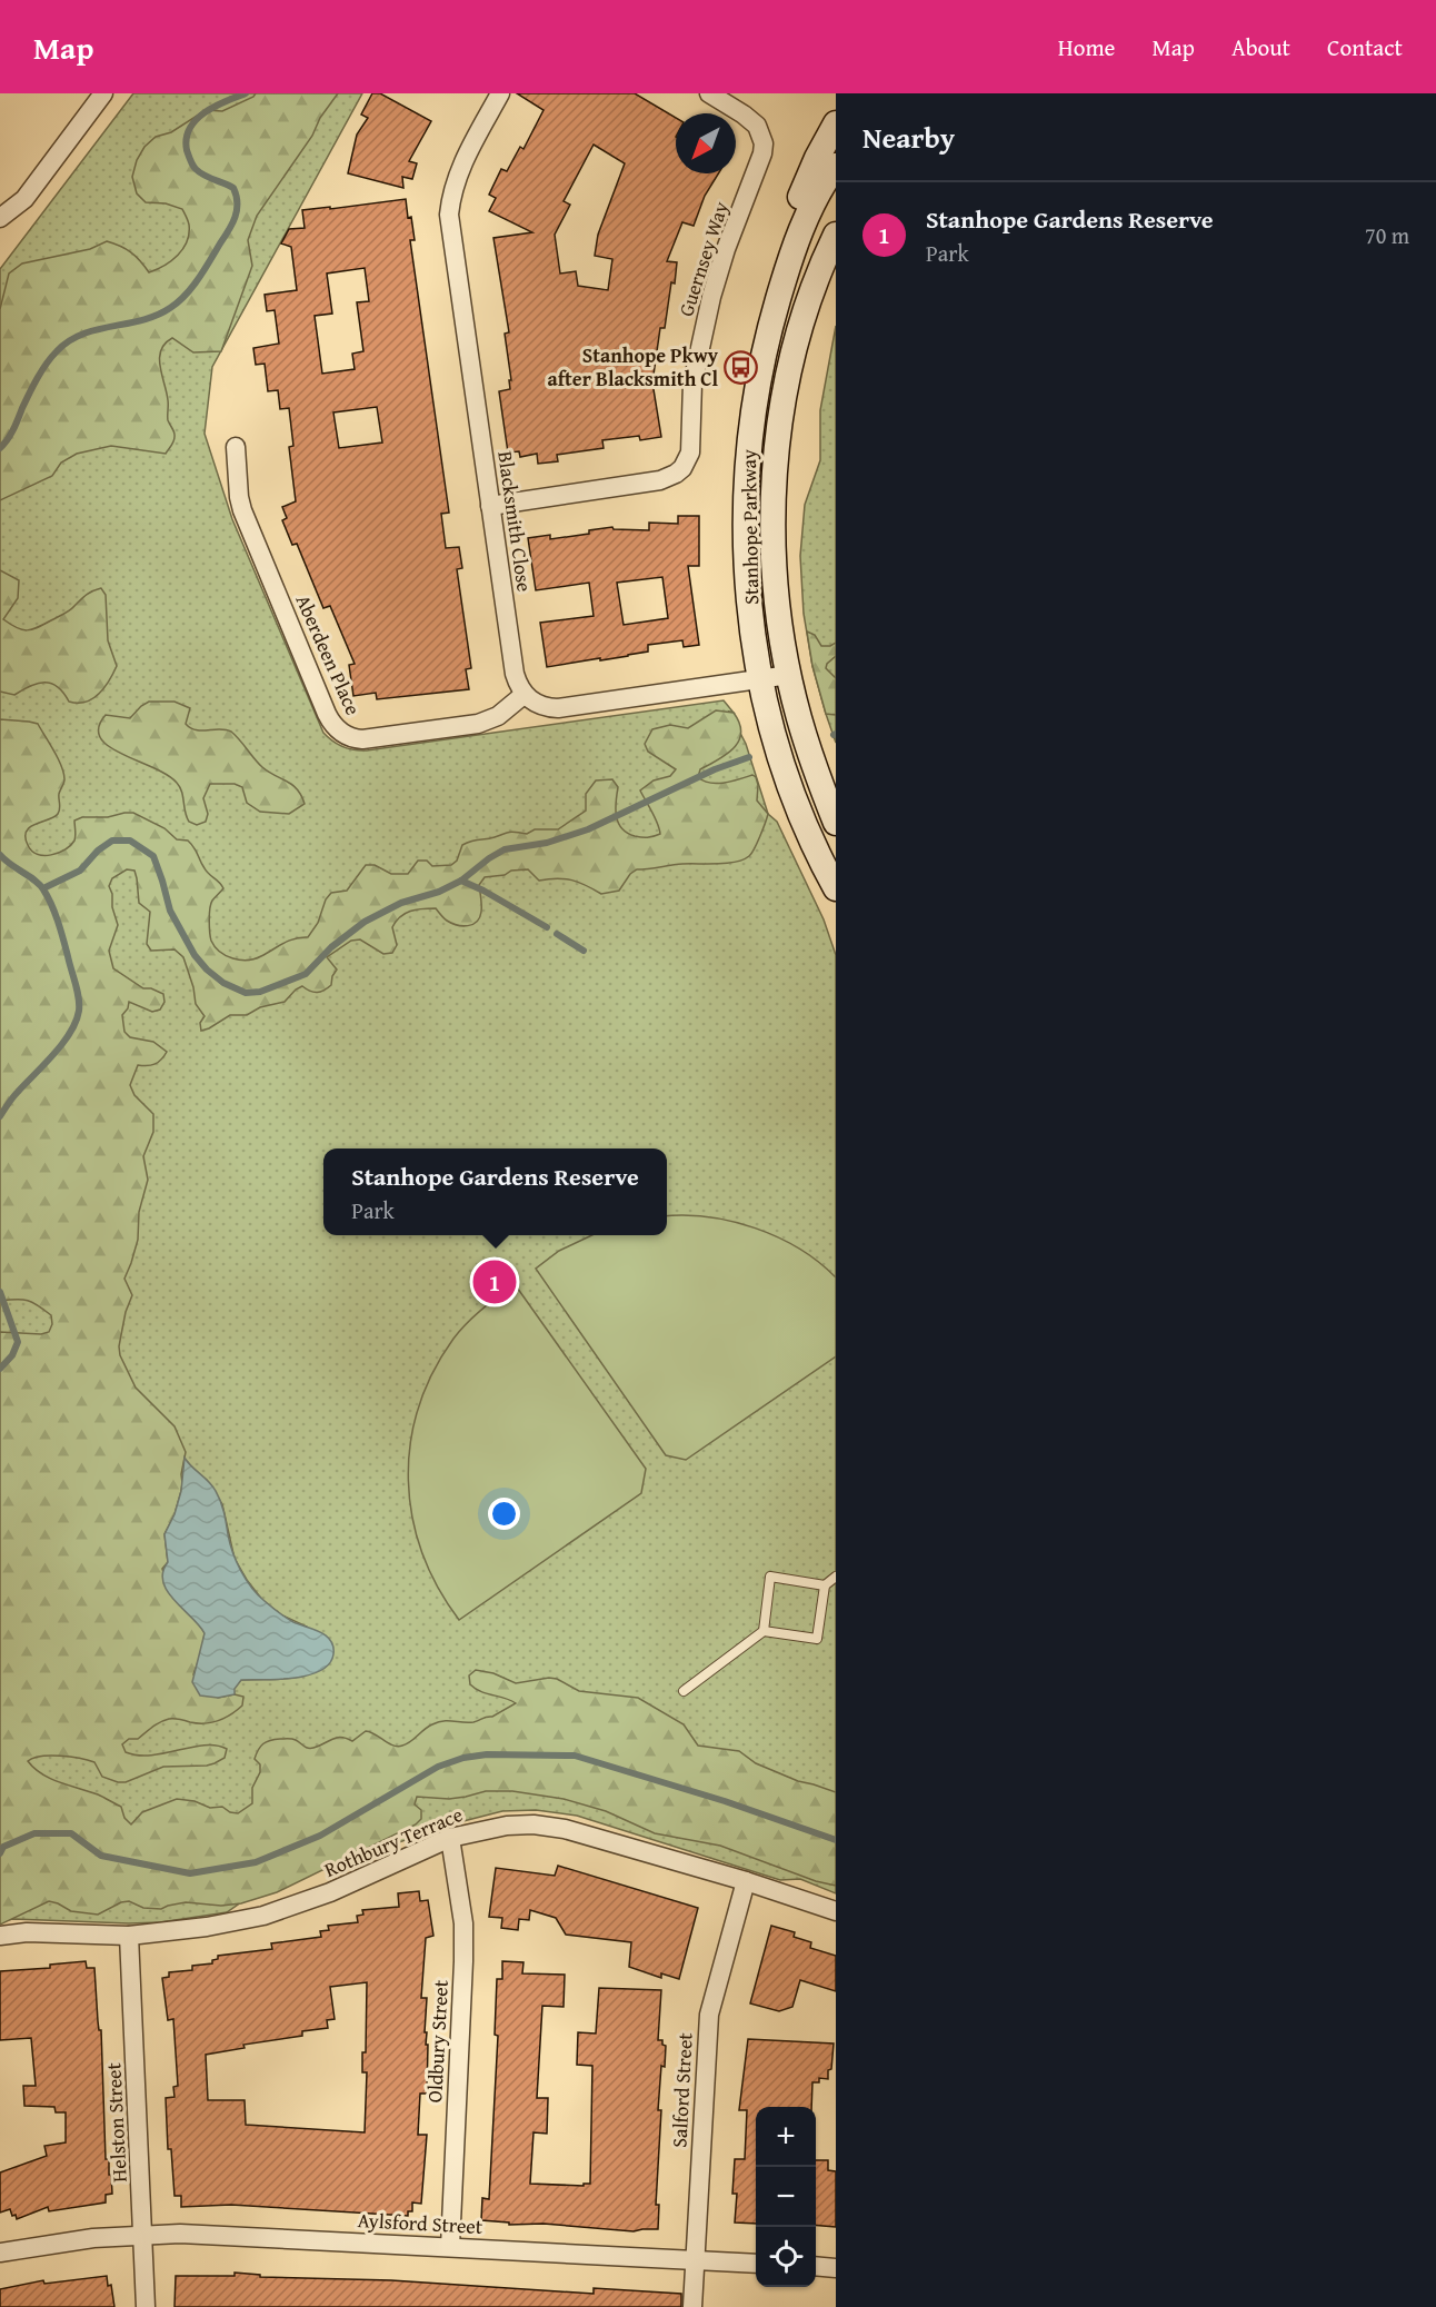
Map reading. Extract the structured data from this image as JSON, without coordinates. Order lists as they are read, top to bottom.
{
  "streets": {
    "main road": ["Stanhope Parkway"],
    "street": [
      "Guernsey Way",
      "Blacksmith Close",
      "Aberdeen Place",
      "Rothbury Terrace",
      "Oldbury Street",
      "Salford Street",
      "Helston Street",
      "Aylsford Street"
    ]
  },
  "crossings": [
    ["Guernsey Way", "Blacksmith Close"],
    ["Blacksmith Close", "Aberdeen Place"],
    ["Rothbury Terrace", "Oldbury Street"],
    ["Rothbury Terrace", "Salford Street"],
    ["Rothbury Terrace", "Helston Street"],
    ["Oldbury Street", "Aylsford Street"],
    ["Salford Street", "Aylsford Street"],
    ["Helston Street", "Aylsford Street"]
  ],
  "places": {
    "bus stop": ["Stanhope Pkwy after Blacksmith Cl"]
  },
  "north": "bottom left",
  "page": {
    "header": "Map",
    "nav": [
      "Home",
      "Map",
      "About",
      "Contact"
    ],
    "heading": "Nearby",
    "list": [
      {
        "mark": "1",
        "name": "Stanhope Gardens Reserve",
        "note": "Park",
        "value": "70 m"
      }
    ],
    "popup": ["Stanhope Gardens Reserve", "Park"],
    "pins": "1",
    "map_buttons": ["+", "−"]
  }
}
